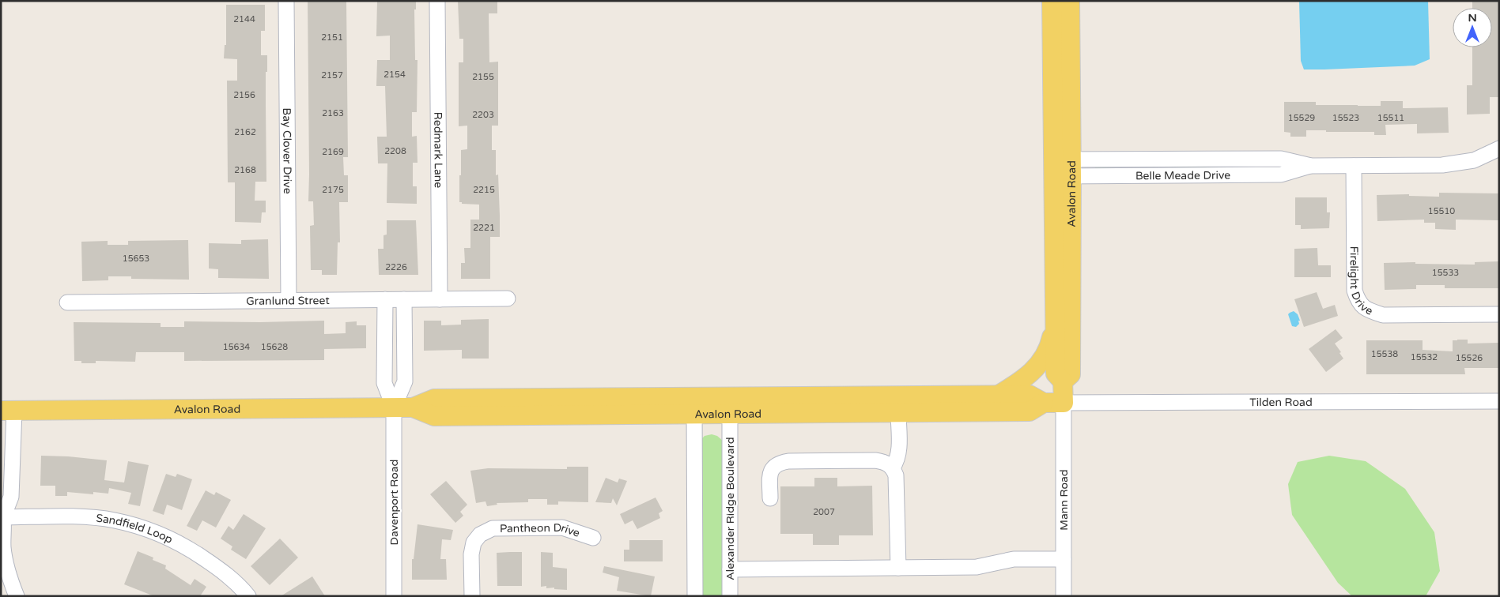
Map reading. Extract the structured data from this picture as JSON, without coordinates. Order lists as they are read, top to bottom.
{
  "streets": {
    "main road": ["Avalon Road"],
    "street": [
      "Redmark Lane",
      "Bay Clover Drive",
      "Belle Meade Drive",
      "Firelight Drive",
      "Granlund Street",
      "Tilden Road",
      "Mann Road",
      "Davenport Road",
      "Alexander Ridge Boulevard",
      "Sandfield Loop",
      "Pantheon Drive"
    ]
  },
  "crossings": [
    ["Redmark Lane", "Granlund Street"],
    ["Bay Clover Drive", "Granlund Street"],
    ["Belle Meade Drive", "Avalon Road"],
    ["Belle Meade Drive", "Firelight Drive"],
    ["Avalon Road", "Tilden Road"],
    ["Avalon Road", "Mann Road"],
    ["Avalon Road", "Davenport Road"],
    ["Avalon Road", "Alexander Ridge Boulevard"],
    ["Tilden Road", "Mann Road"]
  ],
  "house_numbers": [
    "2144",
    "2151",
    "2154",
    "2157",
    "2155",
    "2156",
    "2163",
    "2203",
    "15529",
    "15523",
    "15511",
    "2162",
    "2208",
    "2169",
    "2168",
    "2175",
    "2215",
    "15510",
    "2221",
    "15653",
    "2226",
    "15533",
    "15634",
    "15628",
    "15538",
    "15532",
    "15526",
    "2007"
  ],
  "north": "top"
}
